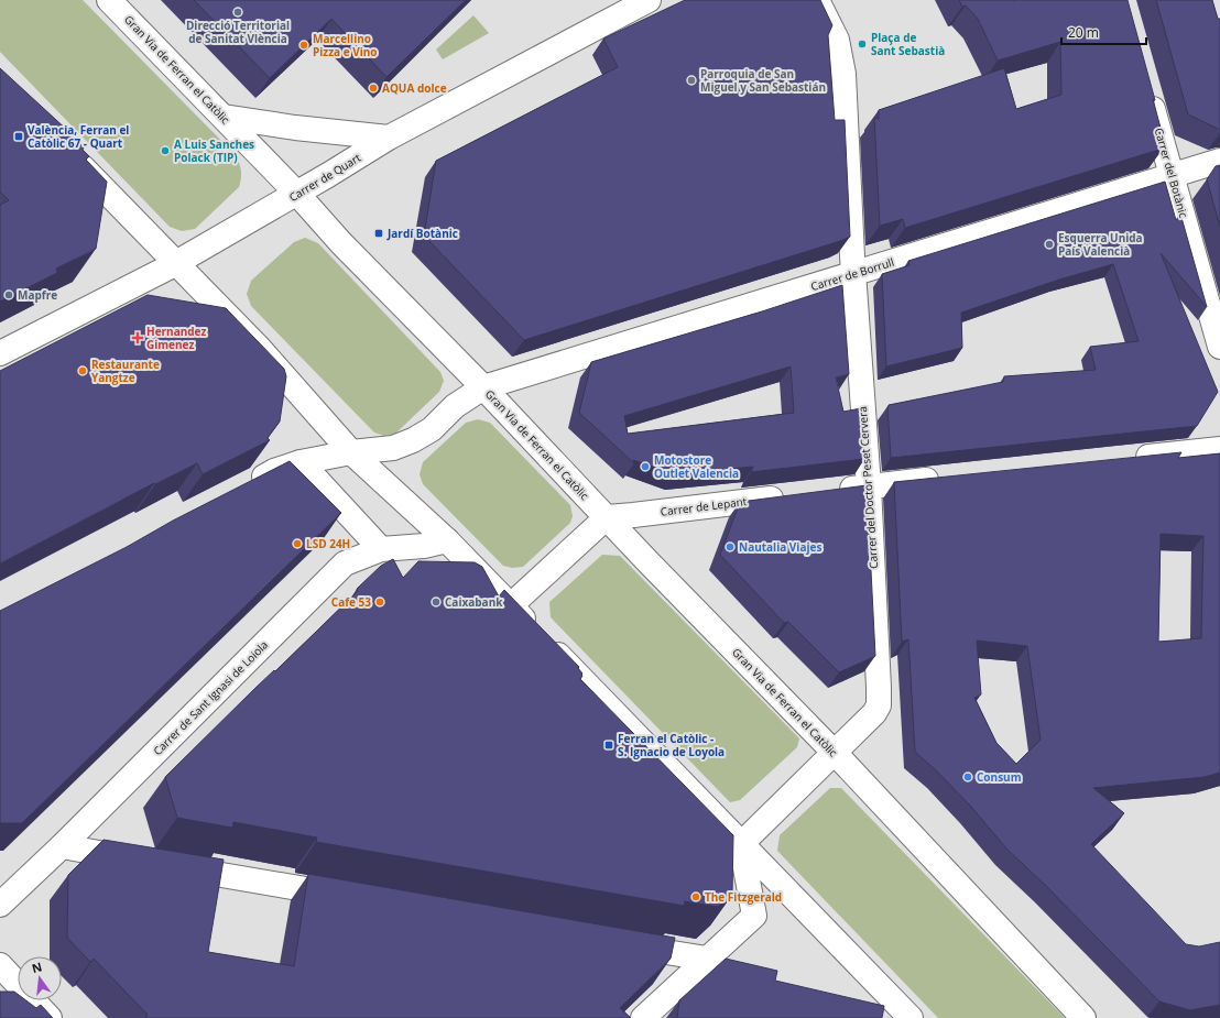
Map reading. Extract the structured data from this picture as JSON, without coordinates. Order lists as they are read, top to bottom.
{
  "streets": {
    "street": [
      "Gran Via de Ferran el Catòlic",
      "Carrer del Botànic",
      "Carrer de Quart",
      "Carrer de Borrull",
      "Carrer del Doctor Peset Cervera",
      "Carrer de Lepant",
      "Carrer de Sant Ignasi de Loiola"
    ]
  },
  "crossings": [
    ["Gran Via de Ferran el Catòlic", "Carrer de Quart"],
    ["Gran Via de Ferran el Catòlic", "Carrer de Borrull"],
    ["Gran Via de Ferran el Catòlic", "Carrer del Doctor Peset Cervera"],
    ["Gran Via de Ferran el Catòlic", "Carrer de Lepant"],
    ["Carrer del Botànic", "Carrer de Borrull"],
    ["Carrer de Borrull", "Carrer del Doctor Peset Cervera"]
  ],
  "places": {
    "other": [
      "Direcció Territorial de Sanitat Vlència",
      "Plaça de Sant Sebastià",
      "Marcellino Pizza e Vino",
      "Parroquia de San Miguel y San Sebastián",
      "AQUA dolce",
      "A Luis Sanches Polack (TIP)",
      "Esquerra Unida País Valencià",
      "Mapfre",
      "Restaurante Yangtze",
      "Motostore Outlet Valencia",
      "LSD 24H",
      "Nautalia Viajes",
      "Cafe 53",
      "Caixabank",
      "Consum",
      "The Fitzgerald"
    ],
    "transit": ["València, Ferran el Catòlic 67 - Quart", "Jardí Botànic", "Ferran el Catòlic - S. Ignacio de Loyola"],
    "health": ["Hernandez Gimenez"]
  },
  "scale_bar": "20 m",
  "north": "top"
}
